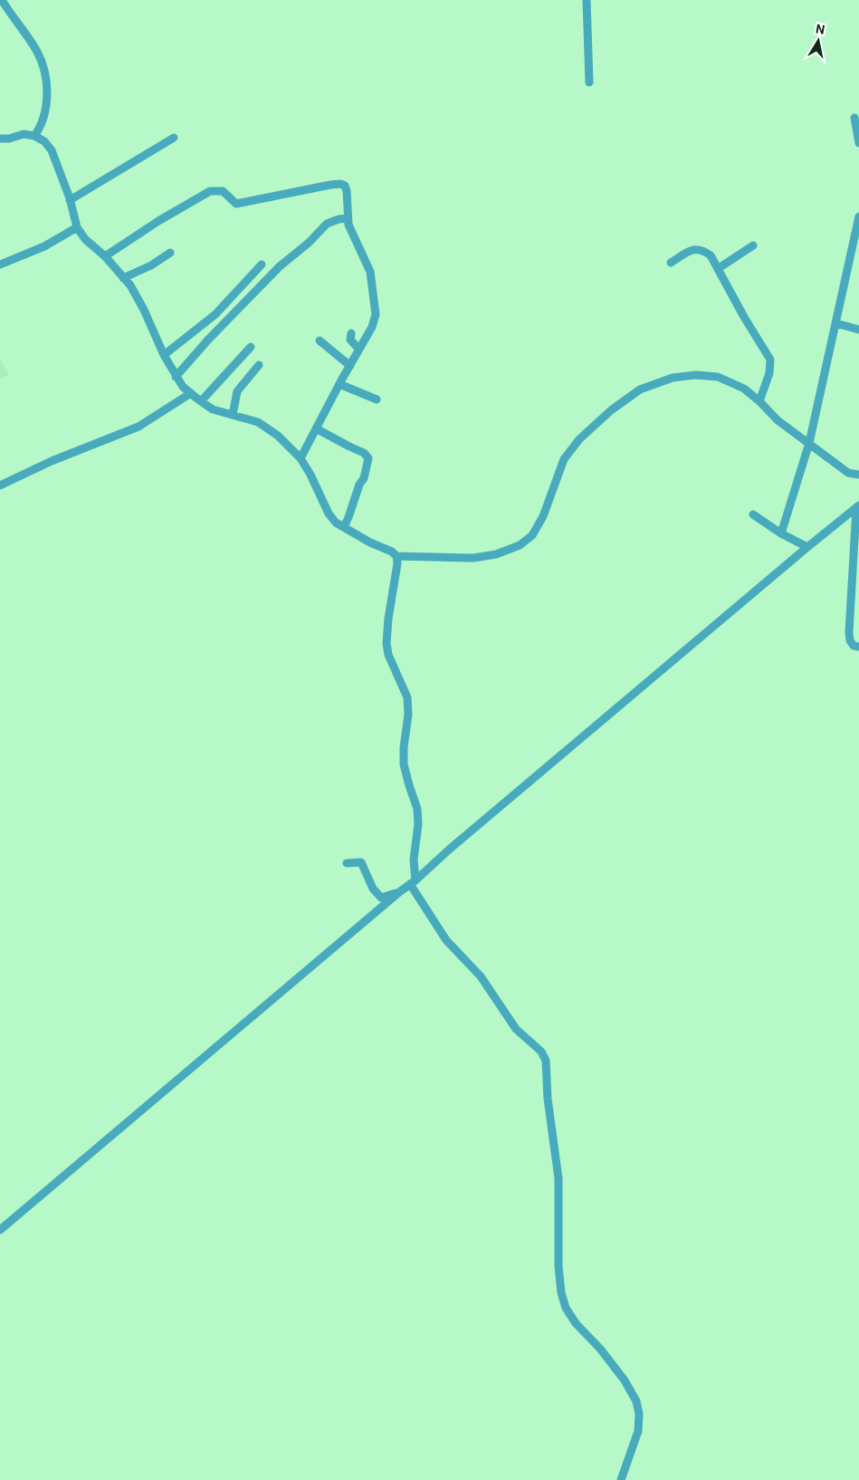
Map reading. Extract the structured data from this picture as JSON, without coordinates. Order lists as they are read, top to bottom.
{
  "north": "top"
}
